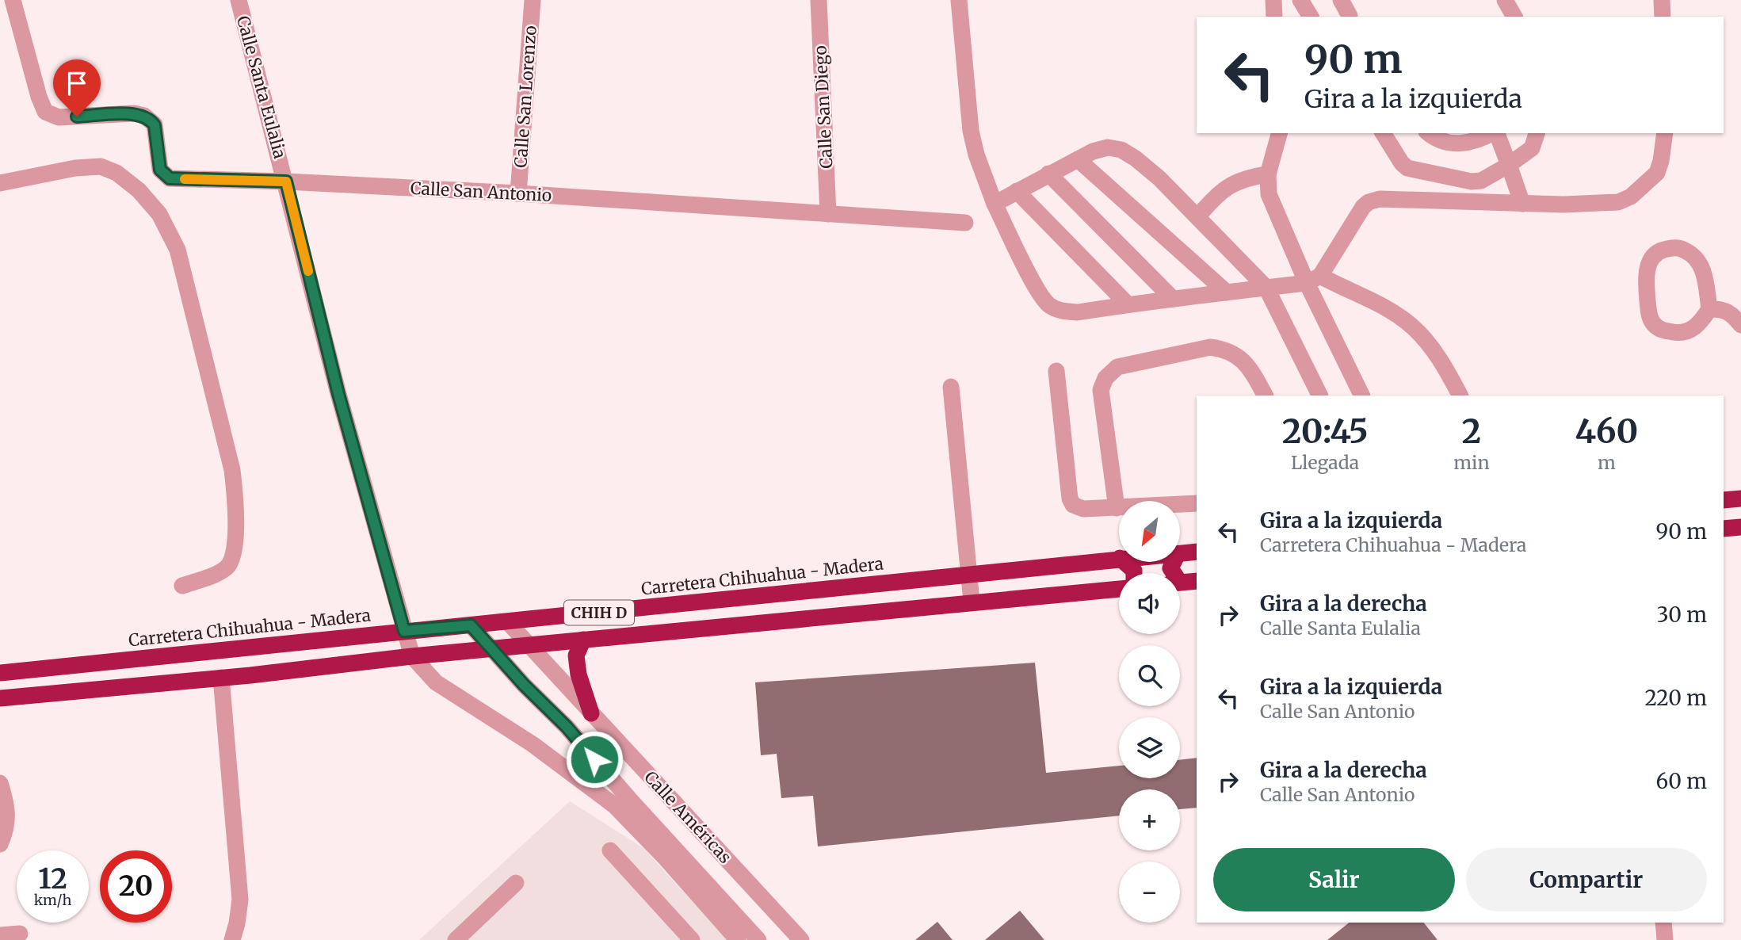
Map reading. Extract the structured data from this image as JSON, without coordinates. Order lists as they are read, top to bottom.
{
  "streets": {
    "highway": ["Carretera Chihuahua - Madera", "CHIH D"],
    "street": [
      "Calle Santa Eulalia",
      "Calle San Lorenzo",
      "Calle San Diego",
      "Calle San Antonio",
      "Calle Américas"
    ]
  },
  "crossings": [
    ["Calle Santa Eulalia", "Calle San Antonio"],
    ["Calle Santa Eulalia", "Carretera Chihuahua - Madera"],
    ["Calle Santa Eulalia", "CHIH D"],
    ["Calle San Lorenzo", "Calle San Antonio"],
    ["Calle San Diego", "Calle San Antonio"],
    ["Carretera Chihuahua - Madera", "Calle Américas"],
    ["CHIH D", "Calle Américas"]
  ],
  "north": "bottom left",
  "page": {
    "turn": ["90 m", "Gira a la izquierda"],
    "eta": [
      "20:45",
      "Llegada",
      "2",
      "min",
      "460",
      "m"
    ],
    "list": [
      {
        "name": "Gira a la izquierda",
        "note": "Carretera Chihuahua - Madera",
        "value": "90 m"
      },
      {
        "name": "Gira a la derecha",
        "note": "Calle Santa Eulalia",
        "value": "30 m"
      },
      {
        "name": "Gira a la izquierda",
        "note": "Calle San Antonio",
        "value": "220 m"
      },
      {
        "name": "Gira a la derecha",
        "note": "Calle San Antonio",
        "value": "60 m"
      }
    ],
    "map_buttons": ["+", "−"],
    "buttons": ["Salir", "Compartir"],
    "speed": "12 km/h",
    "limit": "20"
  }
}
